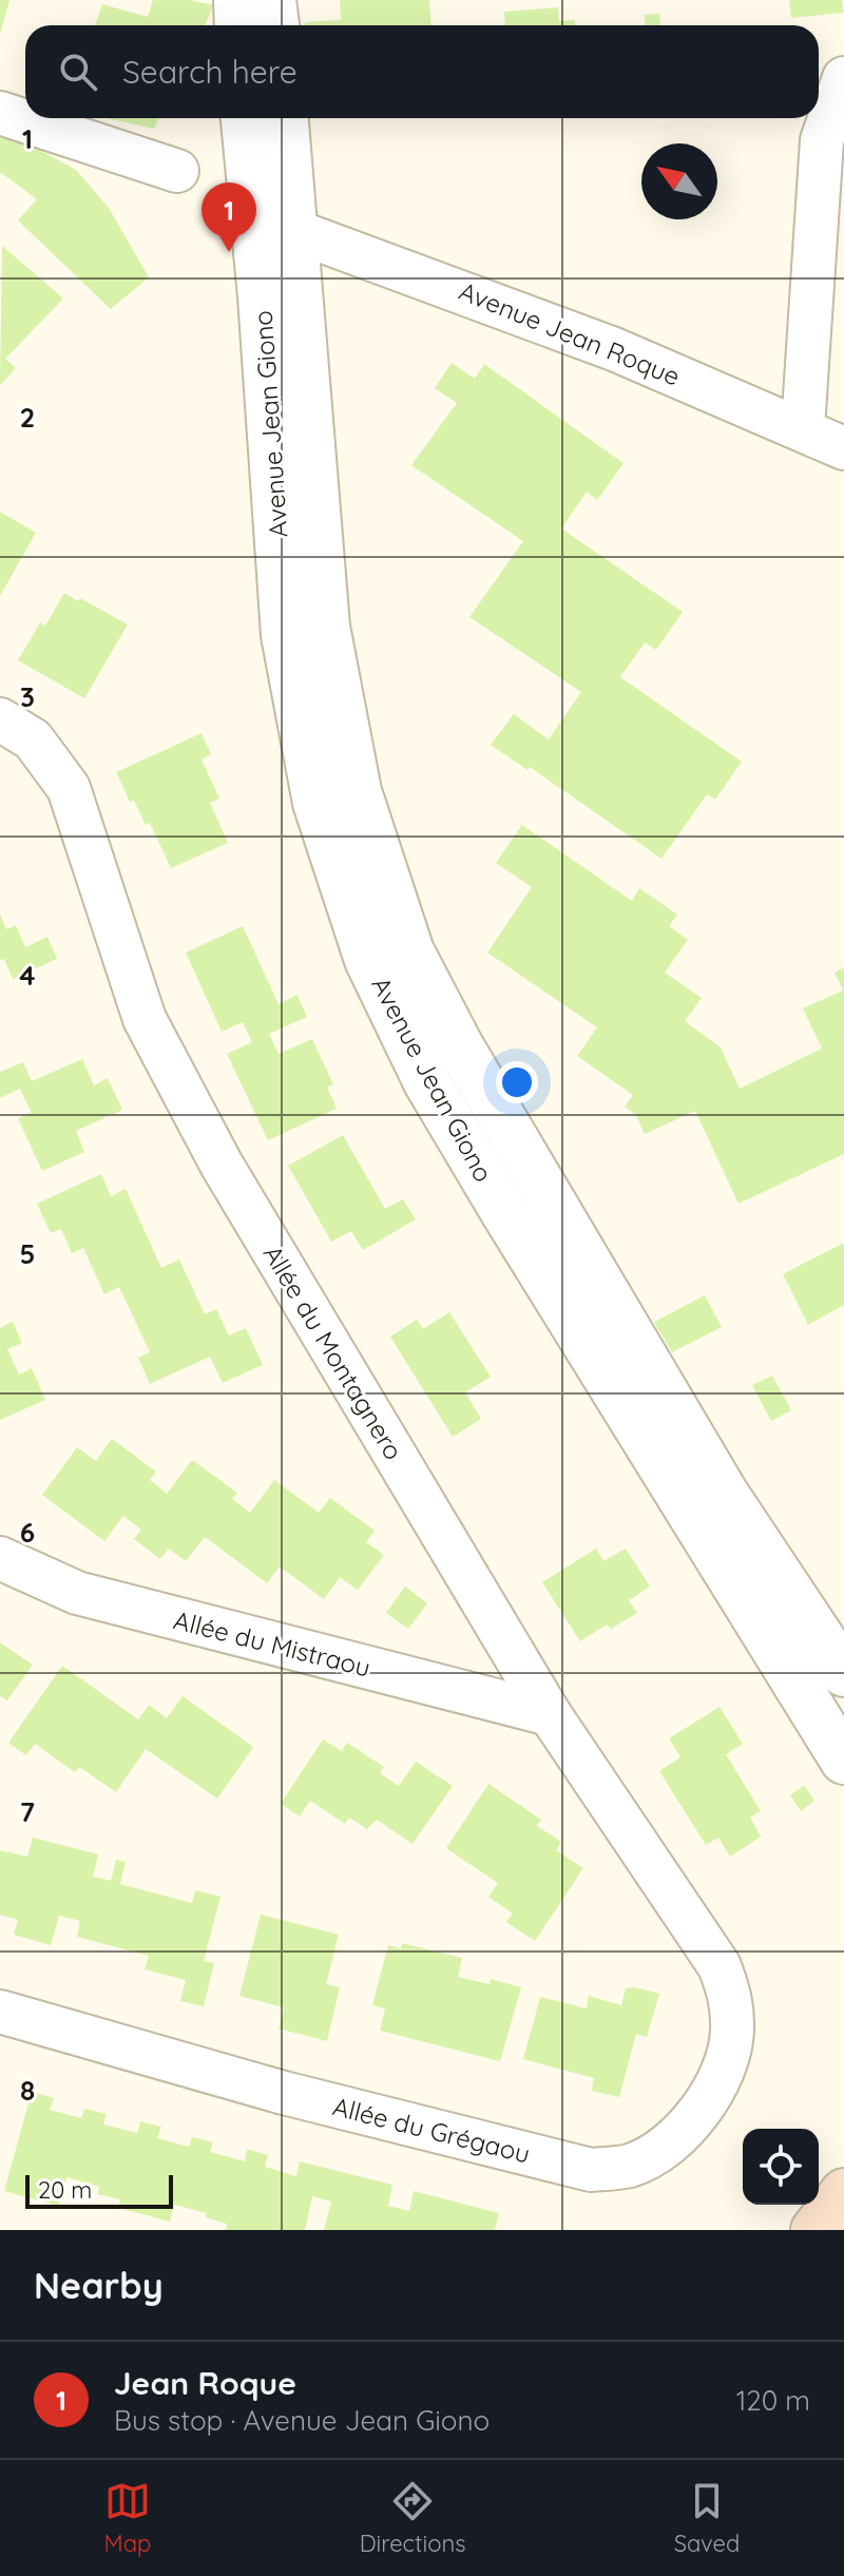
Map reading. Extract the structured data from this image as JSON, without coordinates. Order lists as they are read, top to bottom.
{
  "streets": {
    "street": [
      "Avenue Jean Roque",
      "Avenue Jean Giono",
      "Allée du Montagnero",
      "Allée du Mistraou",
      "Allée du Grégaou"
    ]
  },
  "crossings": [
    ["Avenue Jean Roque", "Avenue Jean Giono"],
    ["Allée du Montagnero", "Allée du Mistraou"],
    ["Allée du Montagnero", "Allée du Grégaou"]
  ],
  "scale_bar": "20 m",
  "north": "top left",
  "page": {
    "search": "Search here",
    "pins": "1",
    "scale": "20 m",
    "heading": "Nearby",
    "list": [
      {
        "mark": "1",
        "name": "Jean Roque",
        "note": "Bus stop · Avenue Jean Giono",
        "value": "120 m"
      }
    ],
    "nav": ["Map", "Directions", "Saved"]
  },
  "grid": {
    "rows": [
      "1",
      "2",
      "3",
      "4",
      "5",
      "6",
      "7",
      "8"
    ]
  }
}
